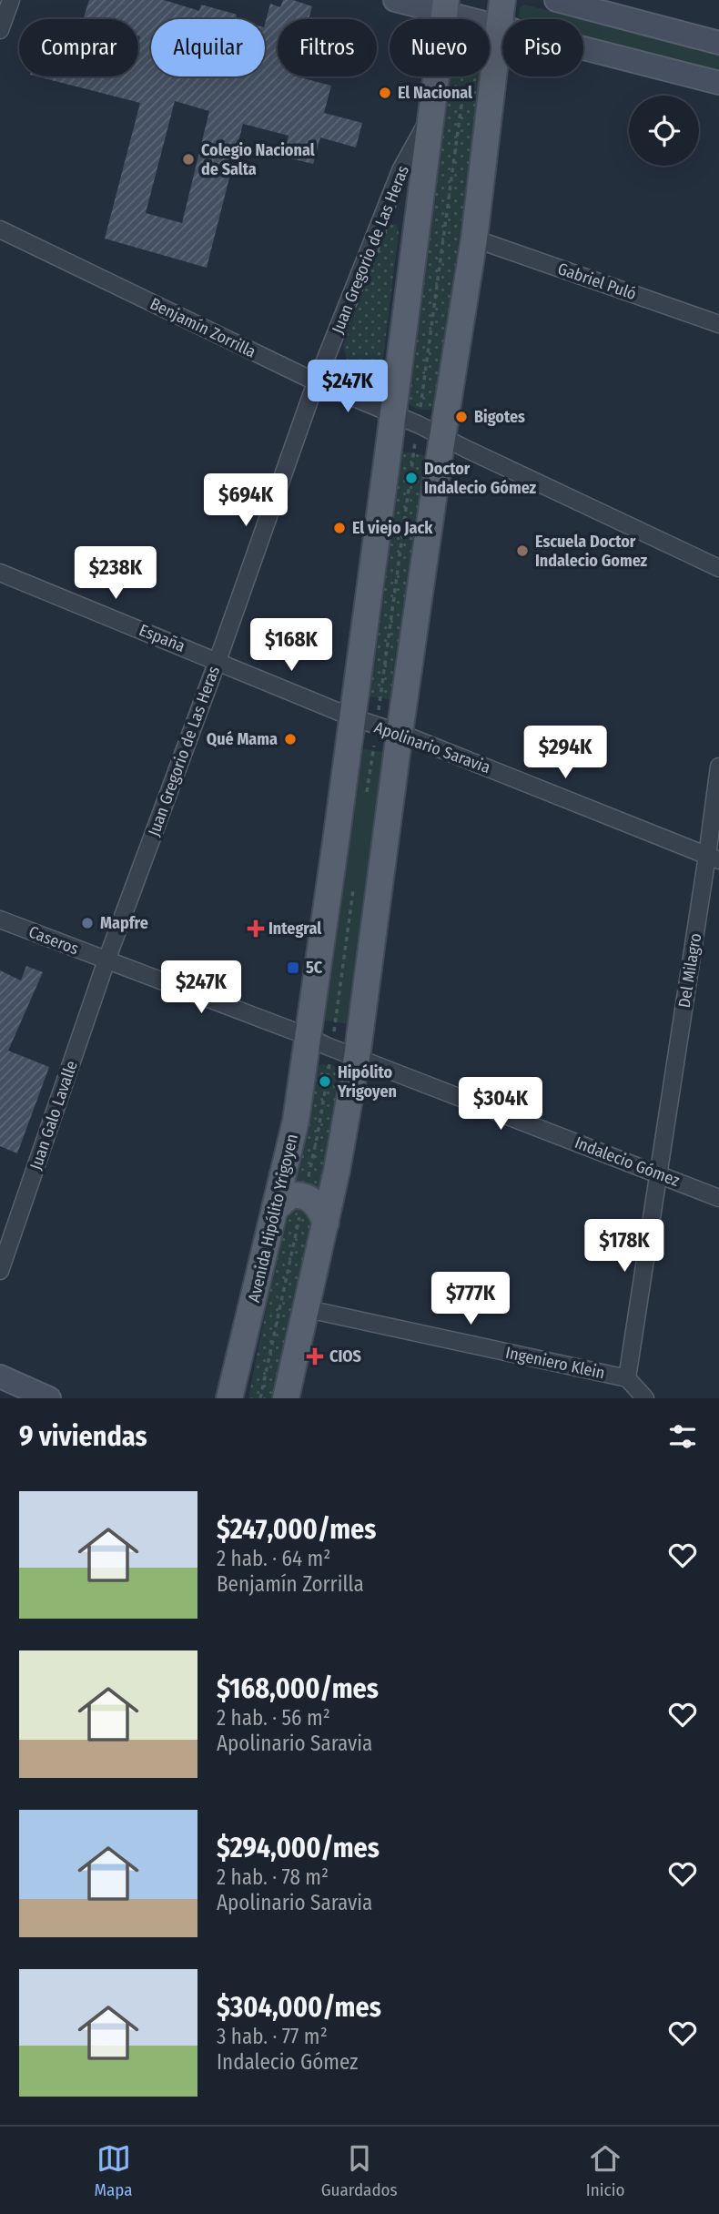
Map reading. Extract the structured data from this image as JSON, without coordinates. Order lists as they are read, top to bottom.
{
  "streets": {
    "main road": ["Avenida Hipólito Yrigoyen"],
    "street": [
      "Juan Gregorio de Las Heras",
      "Gabriel Puló",
      "Benjamín Zorrilla",
      "España",
      "Apolinario Saravia",
      "Caseros",
      "Del Milagro",
      "Juan Galo Lavalle",
      "Indalecio Gómez",
      "Ingeniero Klein"
    ]
  },
  "crossings": [
    ["Juan Gregorio de Las Heras", "Benjamín Zorrilla"],
    ["Juan Gregorio de Las Heras", "España"],
    ["Juan Gregorio de Las Heras", "Apolinario Saravia"],
    ["Juan Gregorio de Las Heras", "Caseros"],
    ["Juan Gregorio de Las Heras", "Juan Galo Lavalle"],
    ["Juan Gregorio de Las Heras", "Indalecio Gómez"],
    ["Juan Gregorio de Las Heras", "Avenida Hipólito Yrigoyen"],
    ["Benjamín Zorrilla", "Avenida Hipólito Yrigoyen"],
    ["España", "Apolinario Saravia"],
    ["Apolinario Saravia", "Del Milagro"],
    ["Apolinario Saravia", "Avenida Hipólito Yrigoyen"],
    ["Caseros", "Juan Galo Lavalle"],
    ["Caseros", "Indalecio Gómez"],
    ["Del Milagro", "Indalecio Gómez"],
    ["Del Milagro", "Ingeniero Klein"],
    ["Juan Galo Lavalle", "Indalecio Gómez"],
    ["Indalecio Gómez", "Avenida Hipólito Yrigoyen"]
  ],
  "places": {
    "other": [
      "El Nacional",
      "Colegio Nacional de Salta",
      "Bigotes",
      "Doctor Indalecio Gómez",
      "El viejo Jack",
      "Escuela Doctor Indalecio Gomez",
      "Qué Mama",
      "Mapfre",
      "Hipólito Yrigoyen"
    ],
    "health": ["Integral", "CIOS"],
    "transit": ["5C"]
  },
  "page": {
    "chip": [
      "Comprar",
      "Alquilar",
      "Filtros",
      "Nuevo",
      "Piso"
    ],
    "price": [
      "$247K",
      "$694K",
      "$238K",
      "$168K",
      "$294K",
      "$247K",
      "$304K",
      "$178K",
      "$777K"
    ],
    "heading": "9 viviendas",
    "list": [
      {
        "name": "$247,000/mes",
        "note": "2 hab. · 64 m² · Benjamín Zorrilla"
      },
      {
        "name": "$168,000/mes",
        "note": "2 hab. · 56 m² · Apolinario Saravia"
      },
      {
        "name": "$294,000/mes",
        "note": "2 hab. · 78 m² · Apolinario Saravia"
      },
      {
        "name": "$304,000/mes",
        "note": "3 hab. · 77 m² · Indalecio Gómez"
      }
    ],
    "tabs": ["Mapa", "Guardados", "Inicio"]
  }
}
